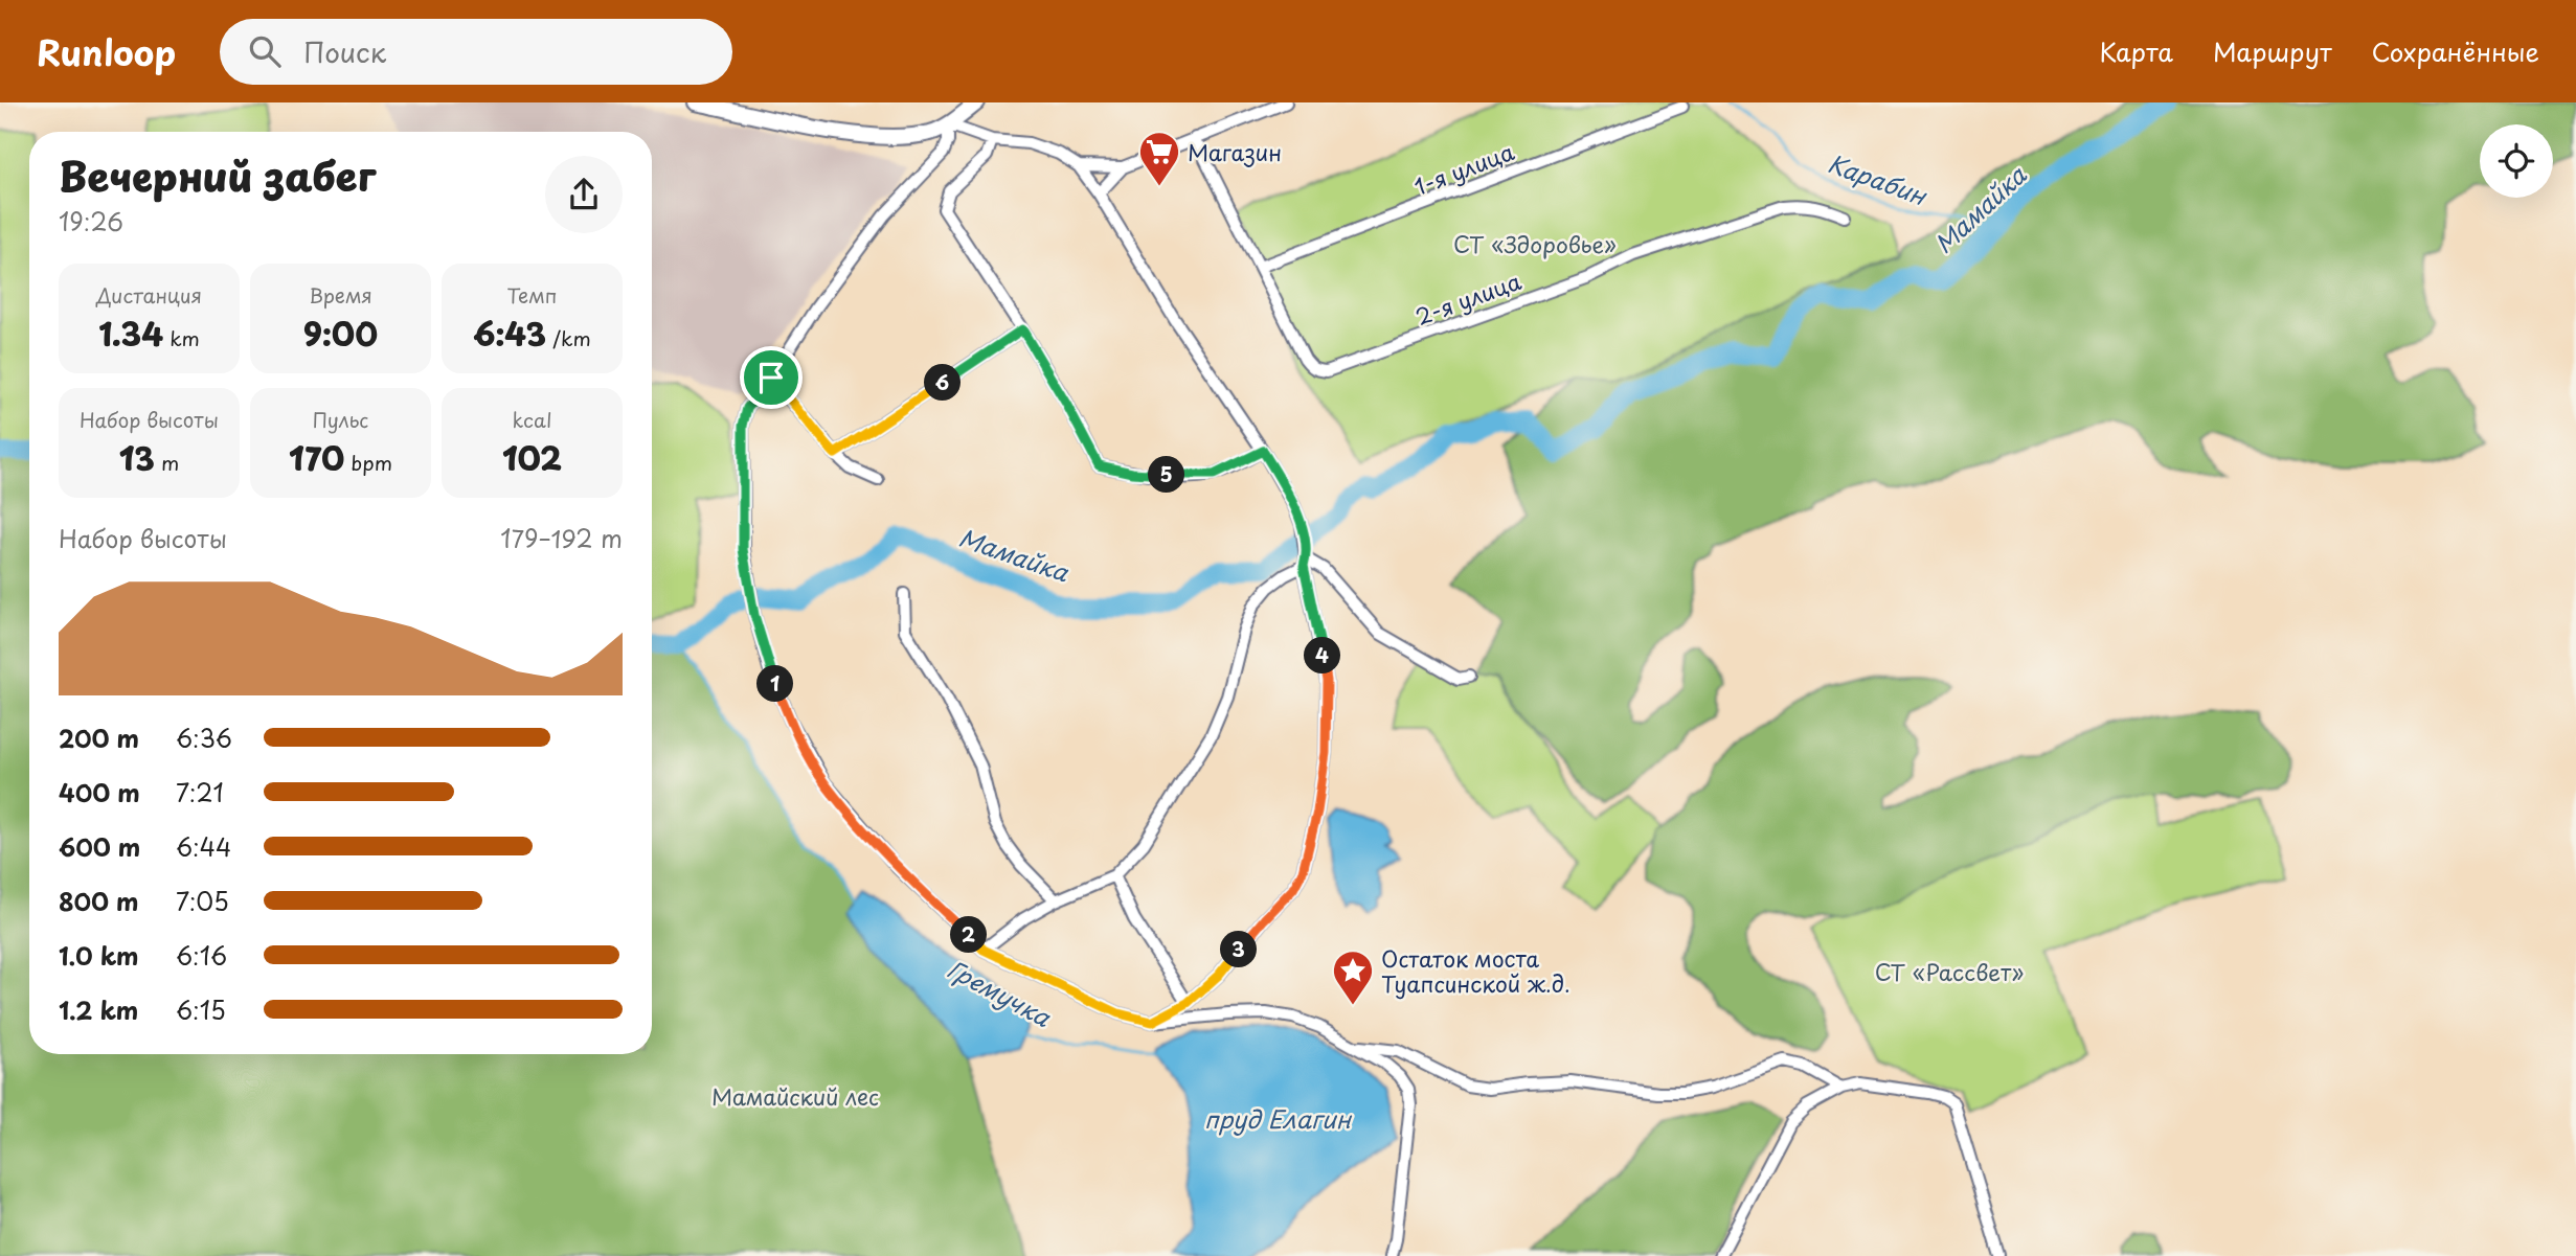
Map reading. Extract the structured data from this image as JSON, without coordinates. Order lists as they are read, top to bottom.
{
  "streets": {
    "street": ["1-я улица", "2-я улица"]
  },
  "crossings": [
    ["1-я улица", "2-я улица"]
  ],
  "water": [
    "Карабин",
    "Мамайка",
    "Гремучка",
    "пруд Елагин"
  ],
  "parks": ["СТ «Здоровье»", "СТ «Рассвет»", "Мамайский лес"],
  "places": {
    "supermarket": ["Магазин"],
    "place": ["Остаток моста Туапсинской ж.д."]
  },
  "page": {
    "header": "Runloop",
    "search": "Поиск",
    "nav": ["Карта", "Маршрут", "Сохранённые"],
    "heading": ["Вечерний забег", "19:26"],
    "stats": [
      ["Дистанция", "1.34 km"],
      ["Время", "9:00"],
      ["Темп", "6:43 /km"],
      ["Набор высоты", "13 m"],
      ["Пульс", "170 bpm"],
      ["kcal", "102"]
    ],
    "pins": [
      "6",
      "5",
      "4",
      "1",
      "2",
      "3"
    ],
    "chart": ["Набор высоты", "179–192 m"],
    "list": [
      {
        "name": "200 m",
        "note": "6:36"
      },
      {
        "name": "400 m",
        "note": "7:21"
      },
      {
        "name": "600 m",
        "note": "6:44"
      },
      {
        "name": "800 m",
        "note": "7:05"
      },
      {
        "name": "1.0 km",
        "note": "6:16"
      },
      {
        "name": "1.2 km",
        "note": "6:15"
      }
    ]
  }
}
